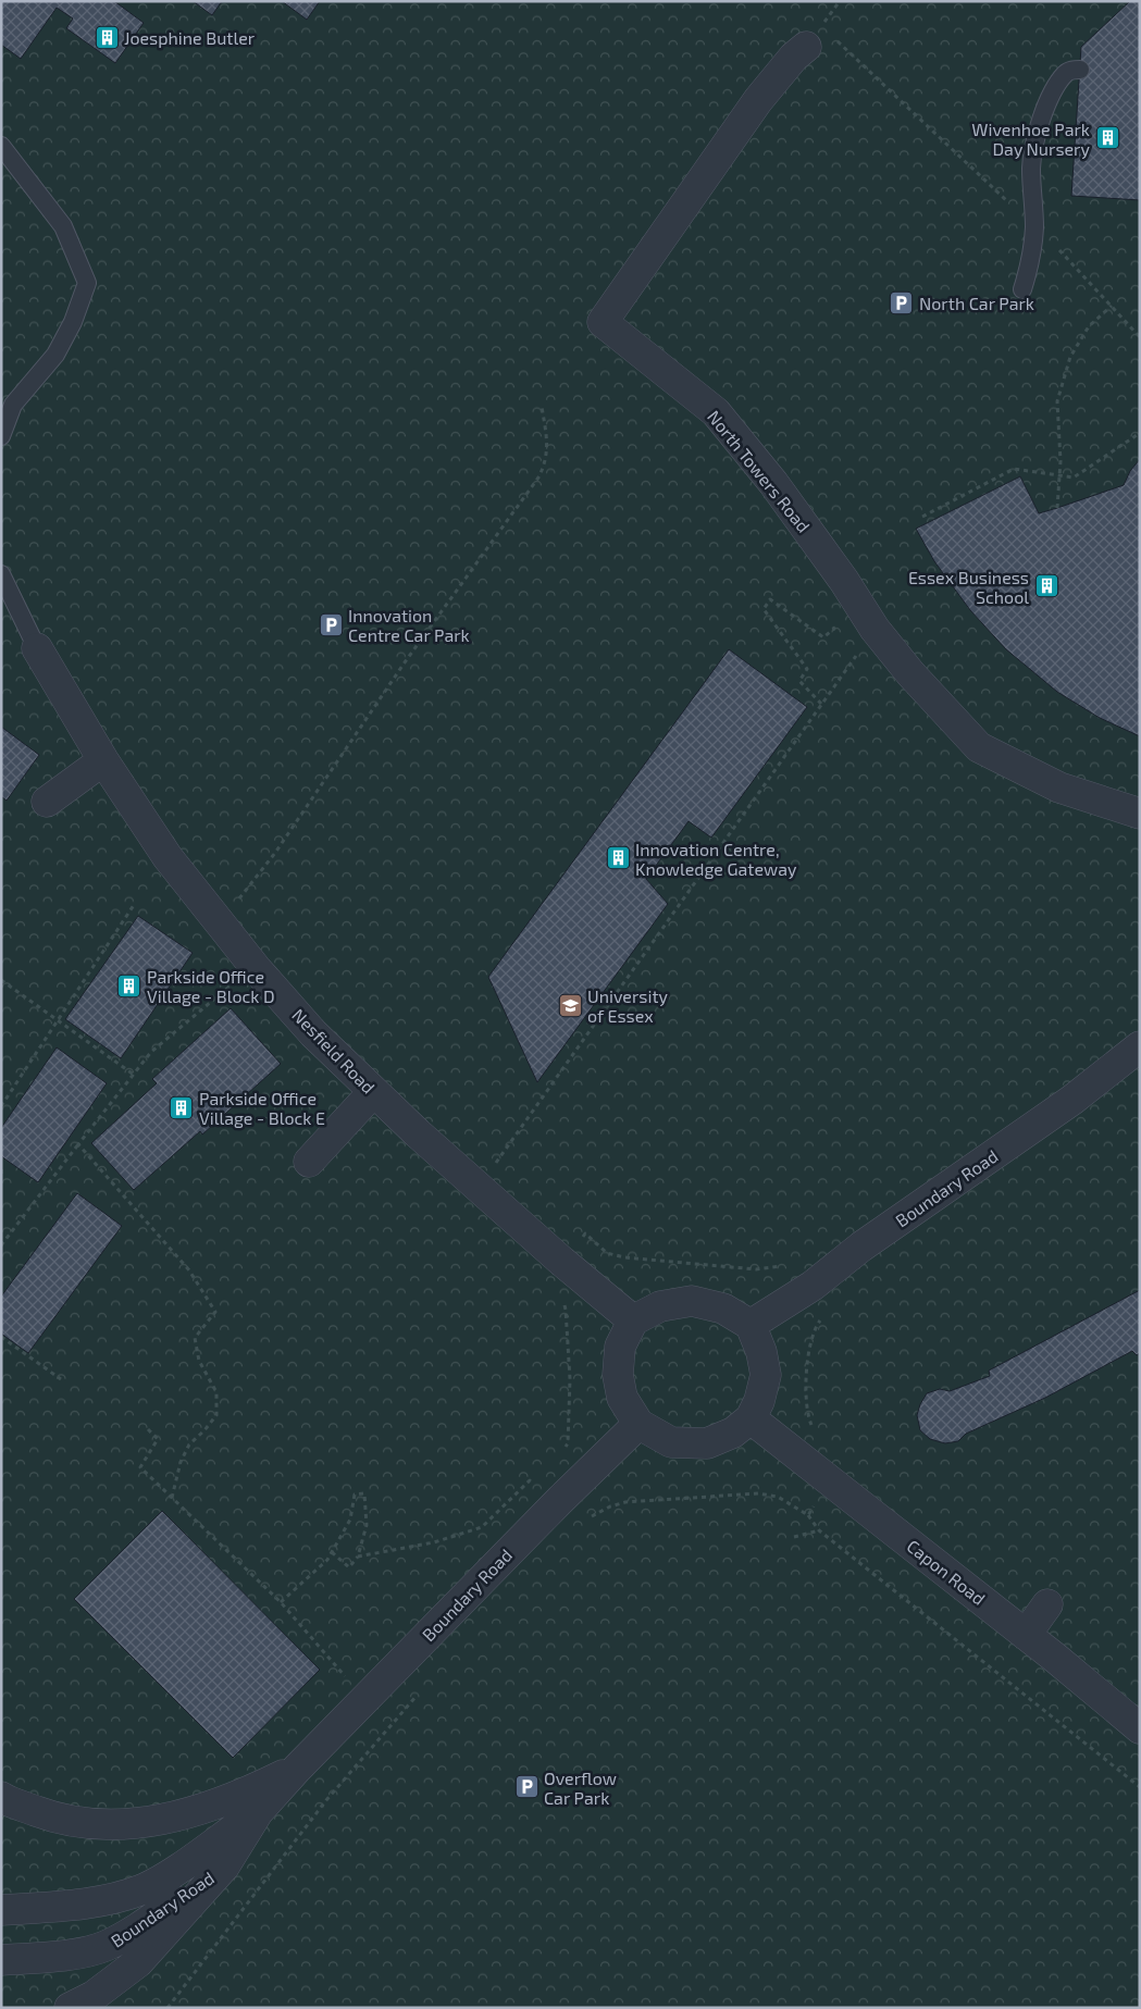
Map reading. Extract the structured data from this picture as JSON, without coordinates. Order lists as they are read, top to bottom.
{
  "streets": {
    "street": [
      "North Towers Road",
      "Nesfield Road",
      "Boundary Road",
      "Capon Road"
    ]
  },
  "crossings": [
    ["Nesfield Road", "Boundary Road"],
    ["Nesfield Road", "Capon Road"],
    ["Boundary Road", "Capon Road"]
  ],
  "places": {
    "building": [
      "Joesphine Butler",
      "Wivenhoe Park Day Nursery",
      "Essex Business School",
      "Innovation Centre, Knowledge Gateway",
      "Parkside Office Village - Block D",
      "Parkside Office Village - Block E"
    ],
    "parking": ["North Car Park", "Innovation Centre Car Park", "Overflow Car Park"],
    "school or university": ["University of Essex"]
  }
}
